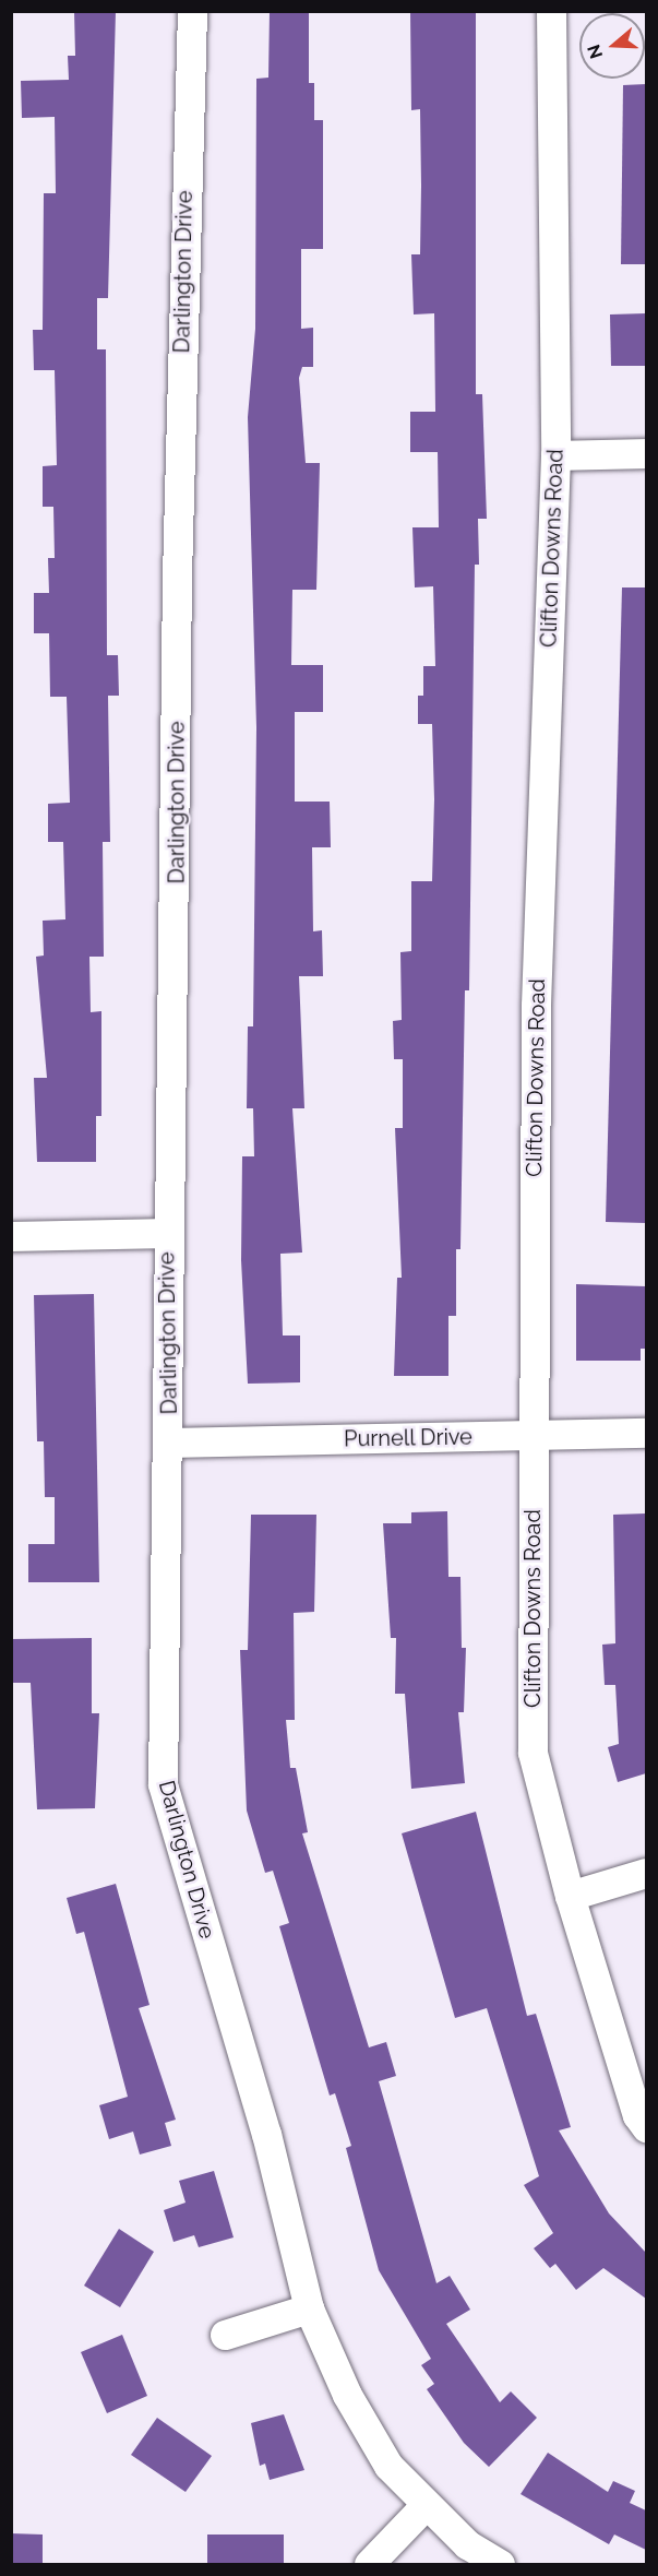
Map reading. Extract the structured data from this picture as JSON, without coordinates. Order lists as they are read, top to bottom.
{
  "streets": {
    "street": ["Darlington Drive", "Clifton Downs Road", "Purnell Drive"]
  },
  "crossings": [
    ["Darlington Drive", "Purnell Drive"],
    ["Clifton Downs Road", "Purnell Drive"]
  ],
  "north": "left"
}
